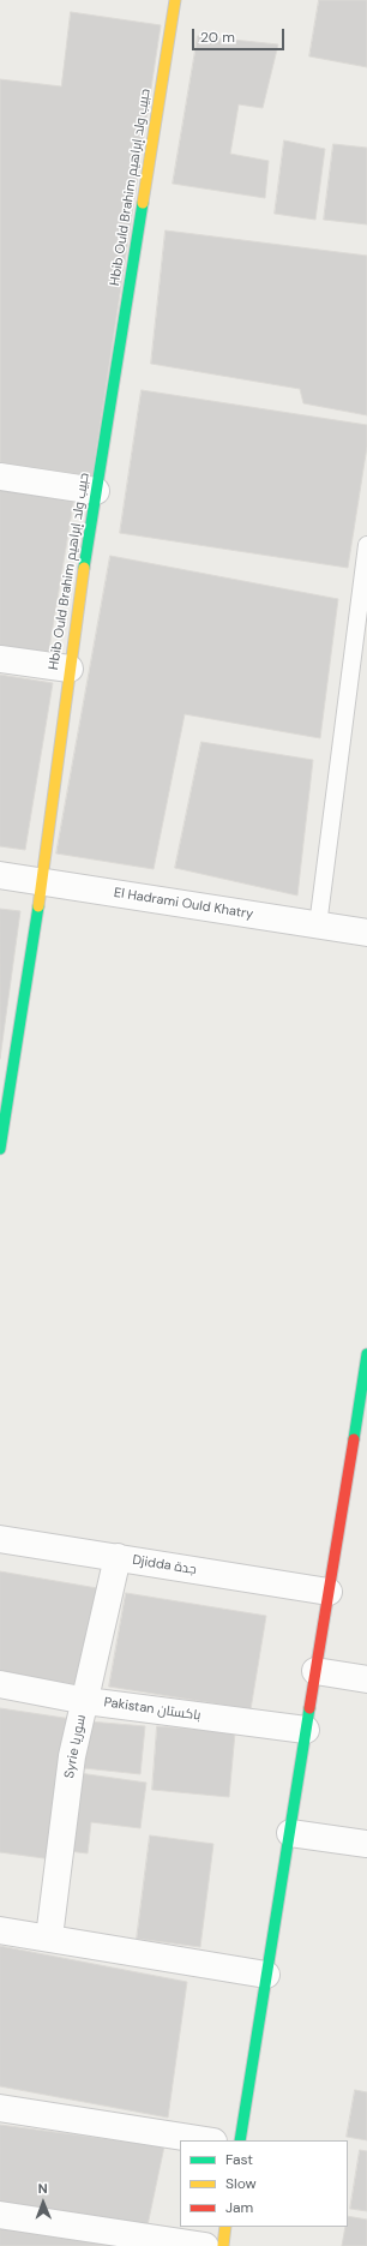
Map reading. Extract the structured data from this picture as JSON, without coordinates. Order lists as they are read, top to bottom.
{
  "streets": {
    "street": [
      "Hbib Ould Brahim حبيب ولد إبراهيم",
      "El Hadrami Ould Khatry",
      "Djidda جدة",
      "Pakistan باكستان",
      "Syrie سوريا"
    ]
  },
  "crossings": [
    ["Hbib Ould Brahim حبيب ولد إبراهيم", "El Hadrami Ould Khatry"],
    ["Djidda جدة", "Syrie سوريا"],
    ["Pakistan باكستان", "Syrie سوريا"]
  ],
  "legend": ["Fast", "Slow", "Jam"],
  "scale_bar": "20 m",
  "north": "top"
}
